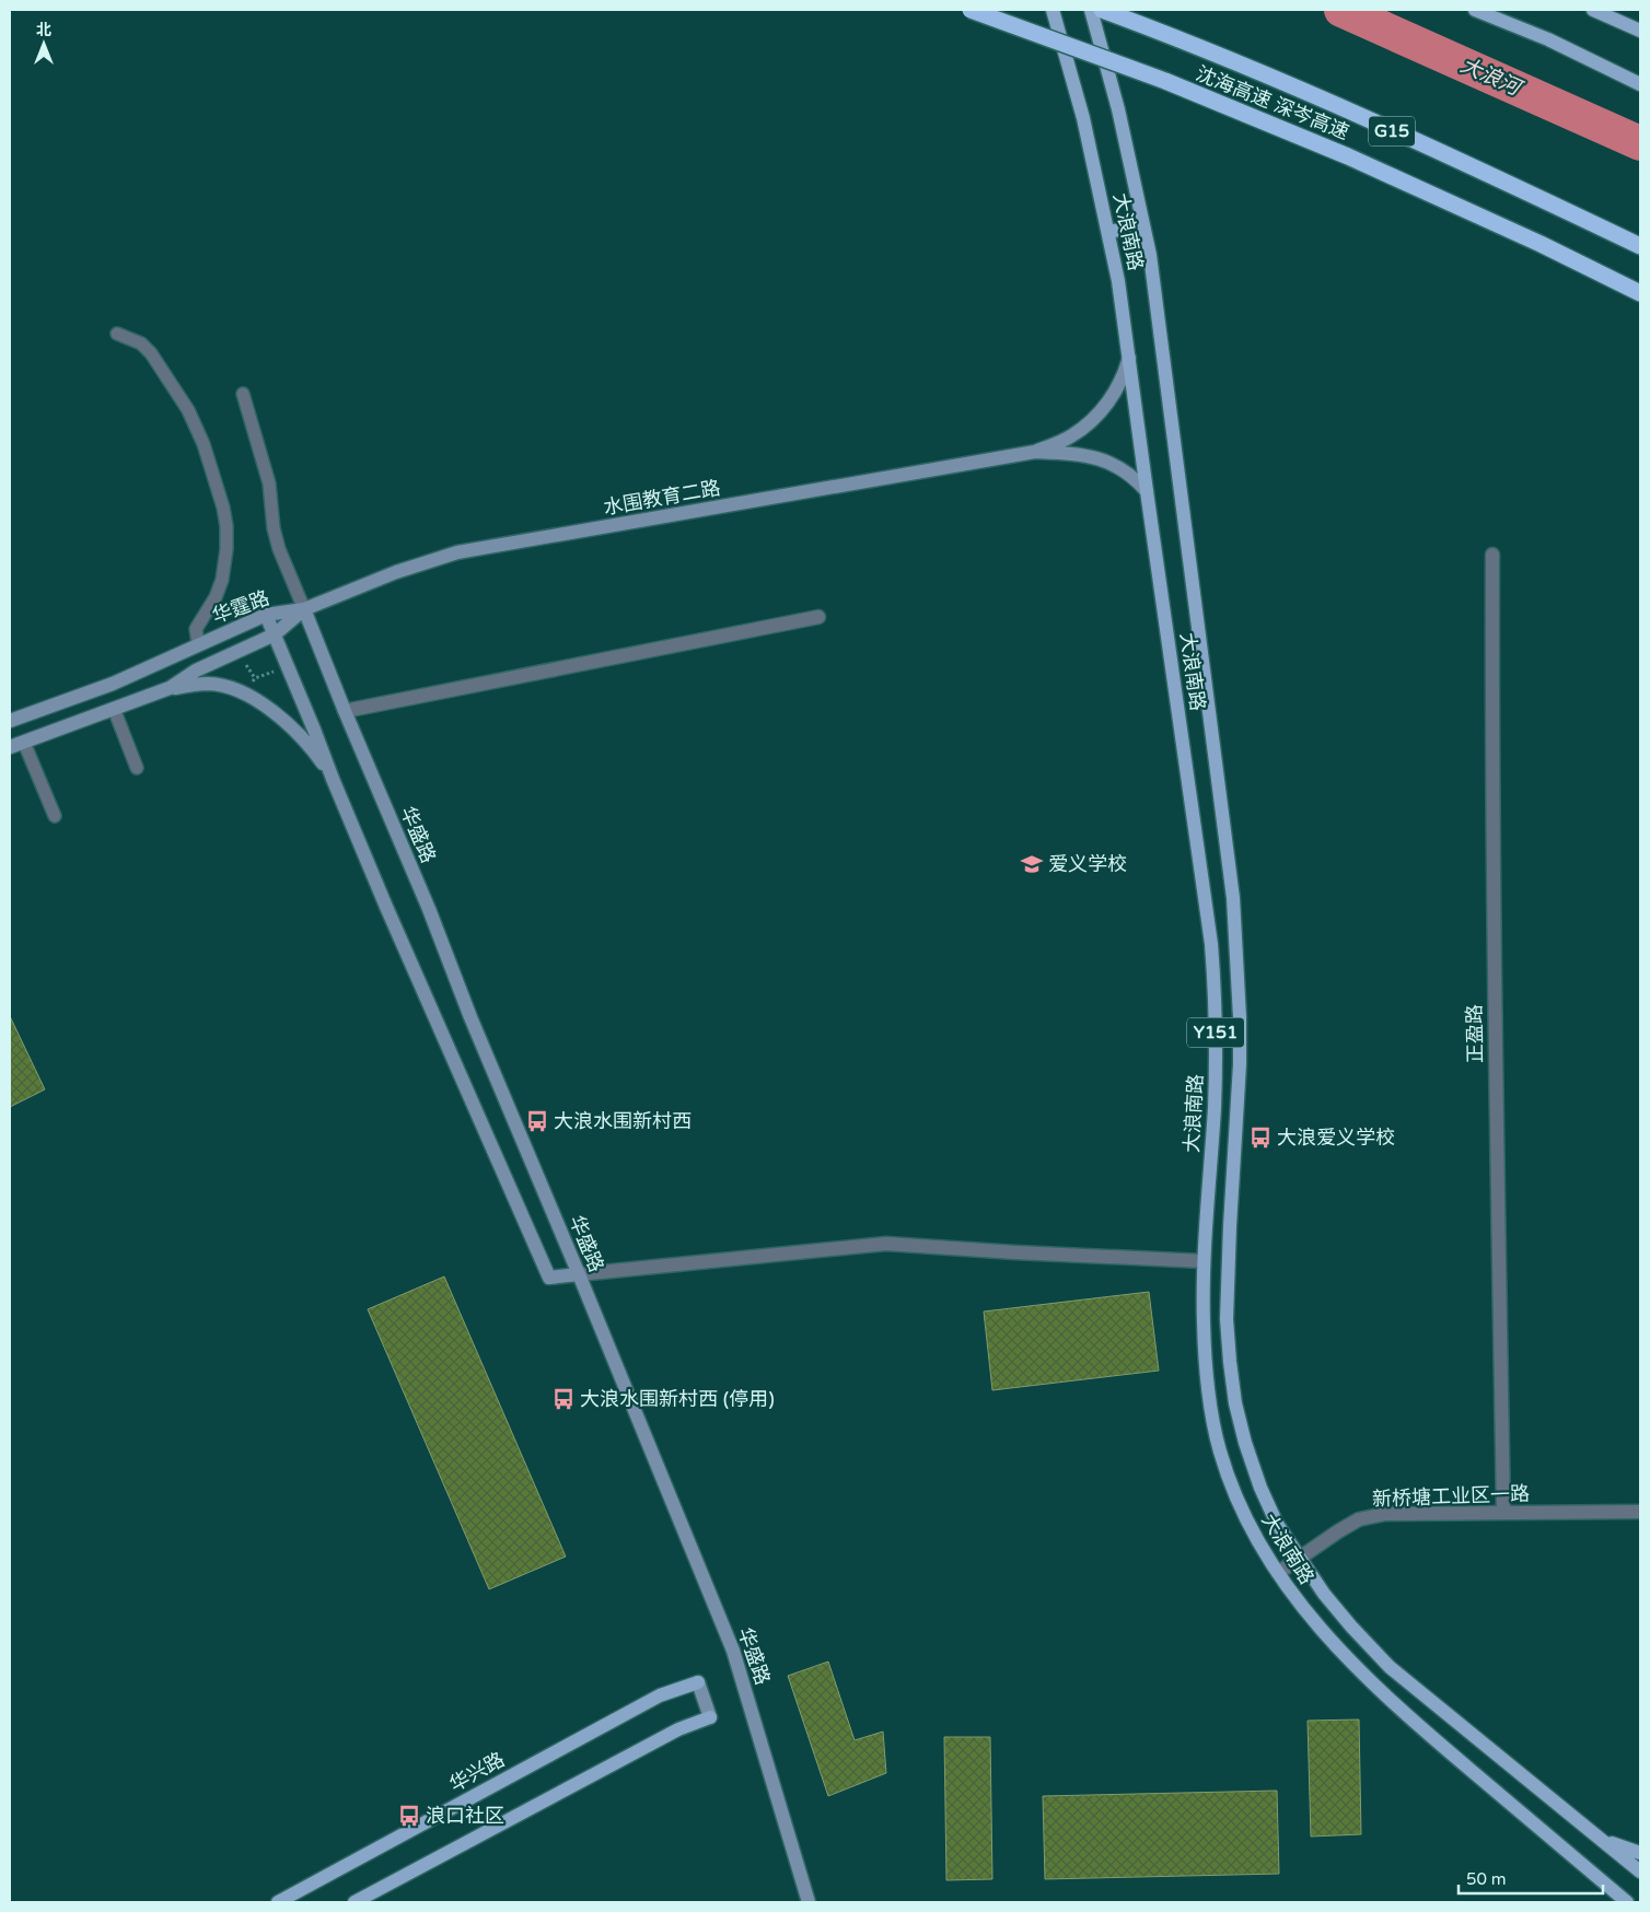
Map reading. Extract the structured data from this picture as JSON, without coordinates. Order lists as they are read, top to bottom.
{
  "streets": {
    "highway": ["沈海高速 深岑高速", "G15"],
    "main road": [
      "大浪南路",
      "水围教育二路",
      "华霆路",
      "华盛路",
      "Y151",
      "华兴路"
    ],
    "street": ["正盈路", "新桥塘工业区一路"]
  },
  "crossings": [
    ["大浪南路", "新桥塘工业区一路"],
    ["水围教育二路", "华霆路"],
    ["水围教育二路", "华盛路"],
    ["华霆路", "华盛路"],
    ["正盈路", "新桥塘工业区一路"]
  ],
  "water": ["大浪河"],
  "places": {
    "school or university": ["爱义学校"],
    "bus stop": [
      "大浪水围新村西",
      "大浪爱义学校",
      "大浪水围新村西 (停用)",
      "浪口社区"
    ]
  },
  "scale_bar": "50 m",
  "north": "top"
}
